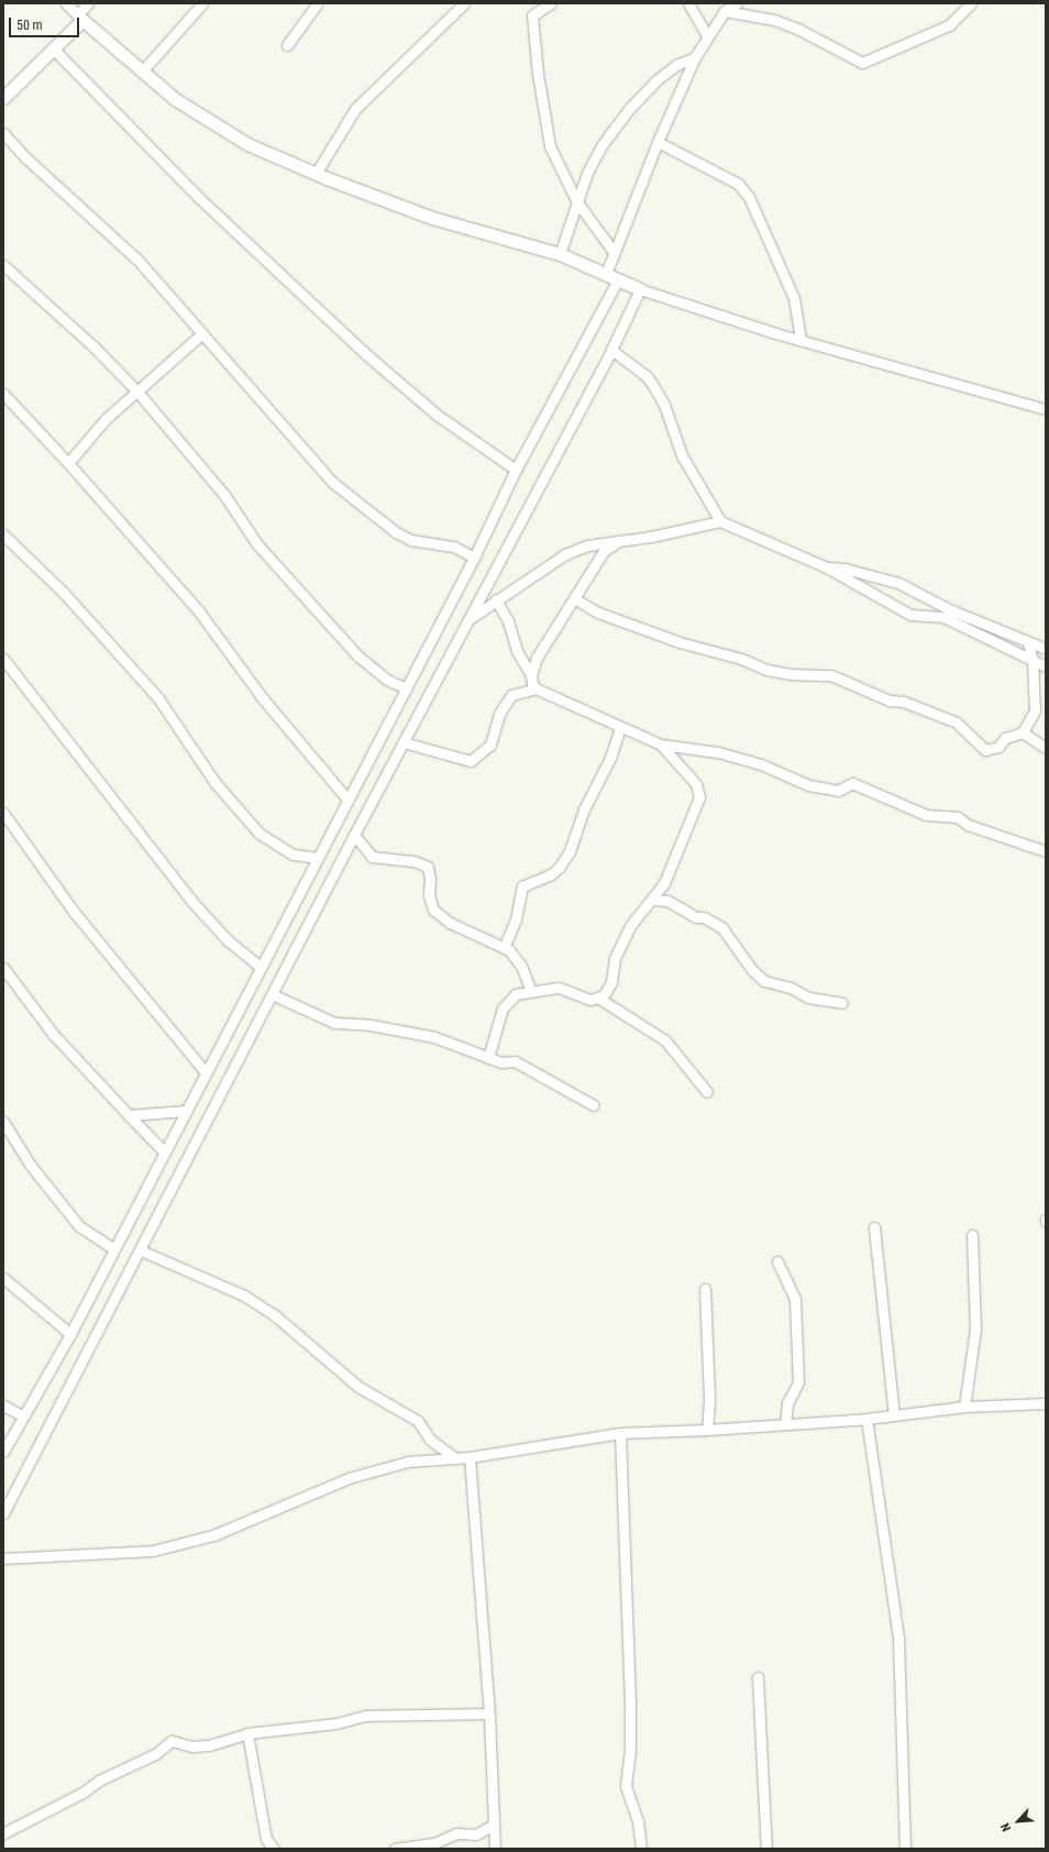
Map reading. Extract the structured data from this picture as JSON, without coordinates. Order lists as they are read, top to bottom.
{
  "scale_bar": "50 m",
  "north": "bottom left"
}
